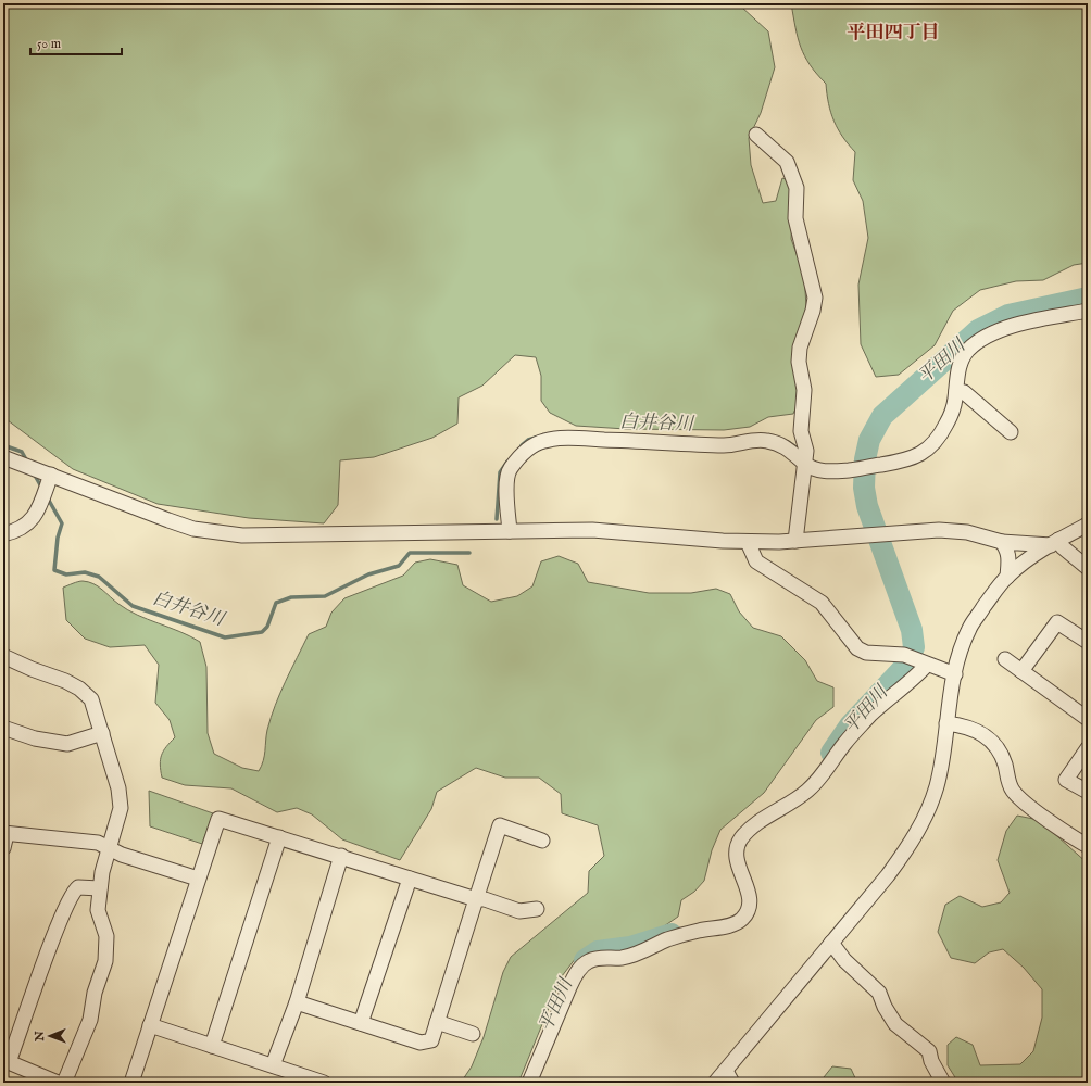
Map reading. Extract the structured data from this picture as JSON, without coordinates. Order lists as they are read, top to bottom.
{
  "districts": ["平田四丁目"],
  "water": ["平田川", "白井谷川"],
  "scale_bar": "50 m",
  "north": "left"
}
